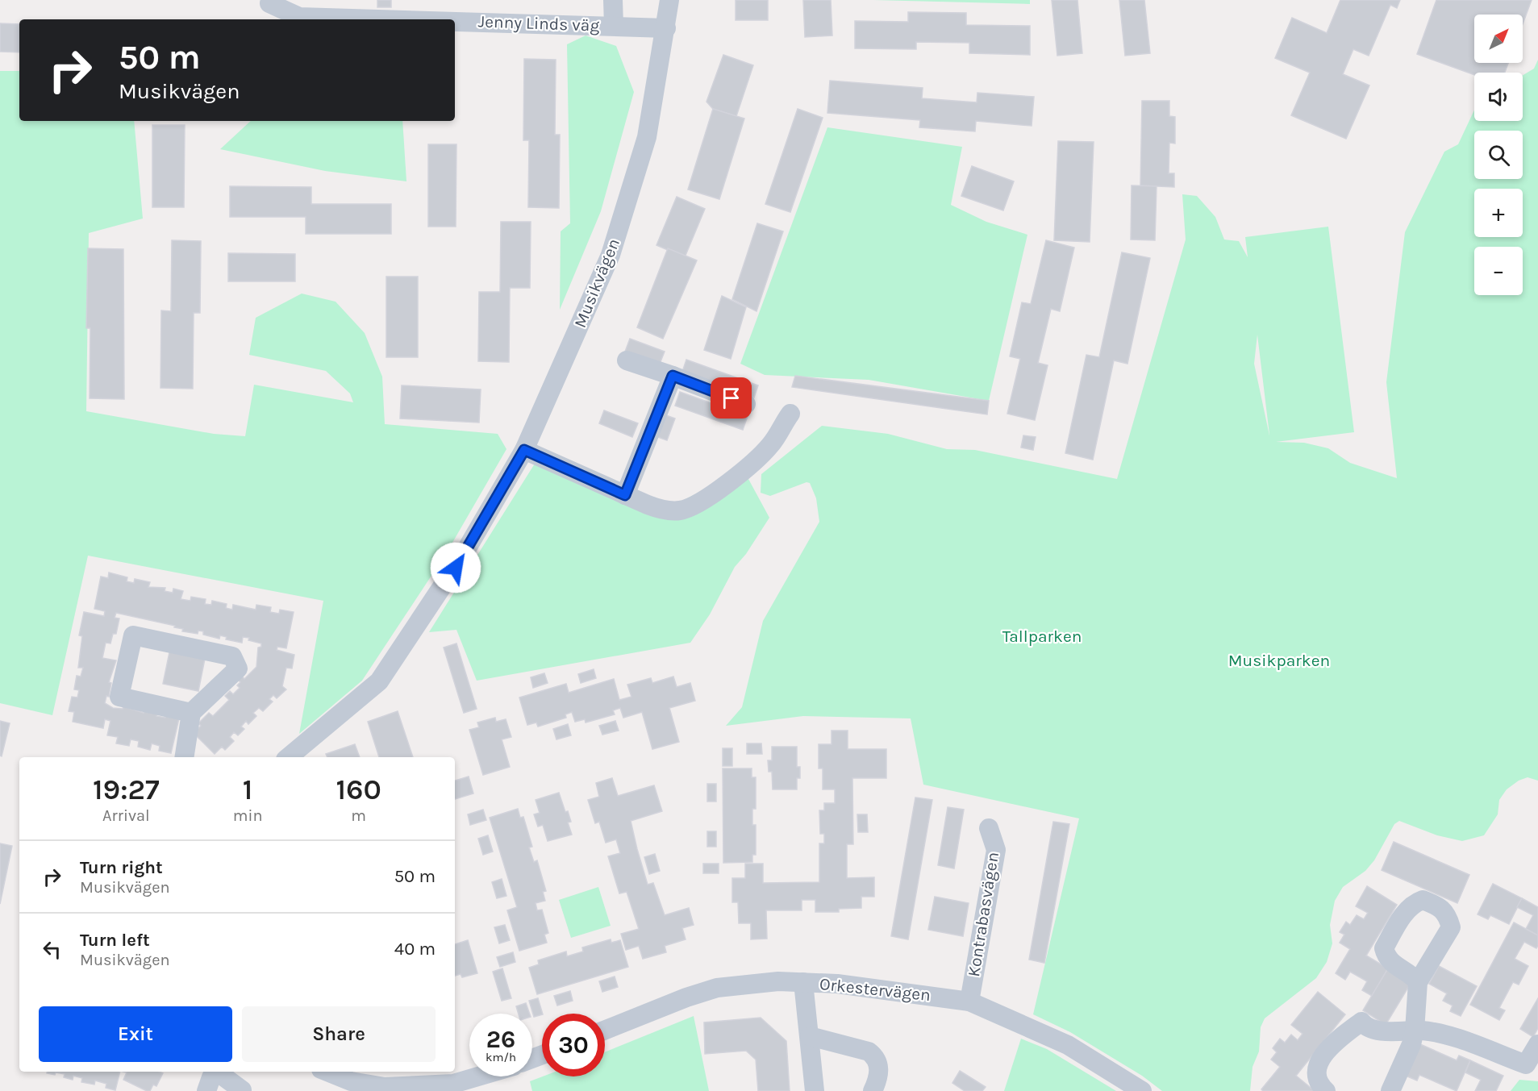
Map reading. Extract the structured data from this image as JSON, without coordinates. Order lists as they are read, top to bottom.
{
  "streets": {
    "street": [
      "Jenny Linds väg",
      "Musikvägen",
      "Kontrabasvägen",
      "Orkestervägen"
    ]
  },
  "crossings": [
    ["Jenny Linds väg", "Musikvägen"],
    ["Kontrabasvägen", "Orkestervägen"]
  ],
  "parks": ["Tallparken", "Musikparken"],
  "north": "top right",
  "page": {
    "map_buttons": ["+", "−"],
    "turn": ["50 m", "Musikvägen"],
    "eta": [
      "19:27",
      "Arrival",
      "1",
      "min",
      "160",
      "m"
    ],
    "list": [
      {
        "name": "Turn right",
        "note": "Musikvägen",
        "value": "50 m"
      },
      {
        "name": "Turn left",
        "note": "Musikvägen",
        "value": "40 m"
      }
    ],
    "buttons": ["Exit", "Share"],
    "speed": "26 km/h",
    "limit": "30"
  }
}
